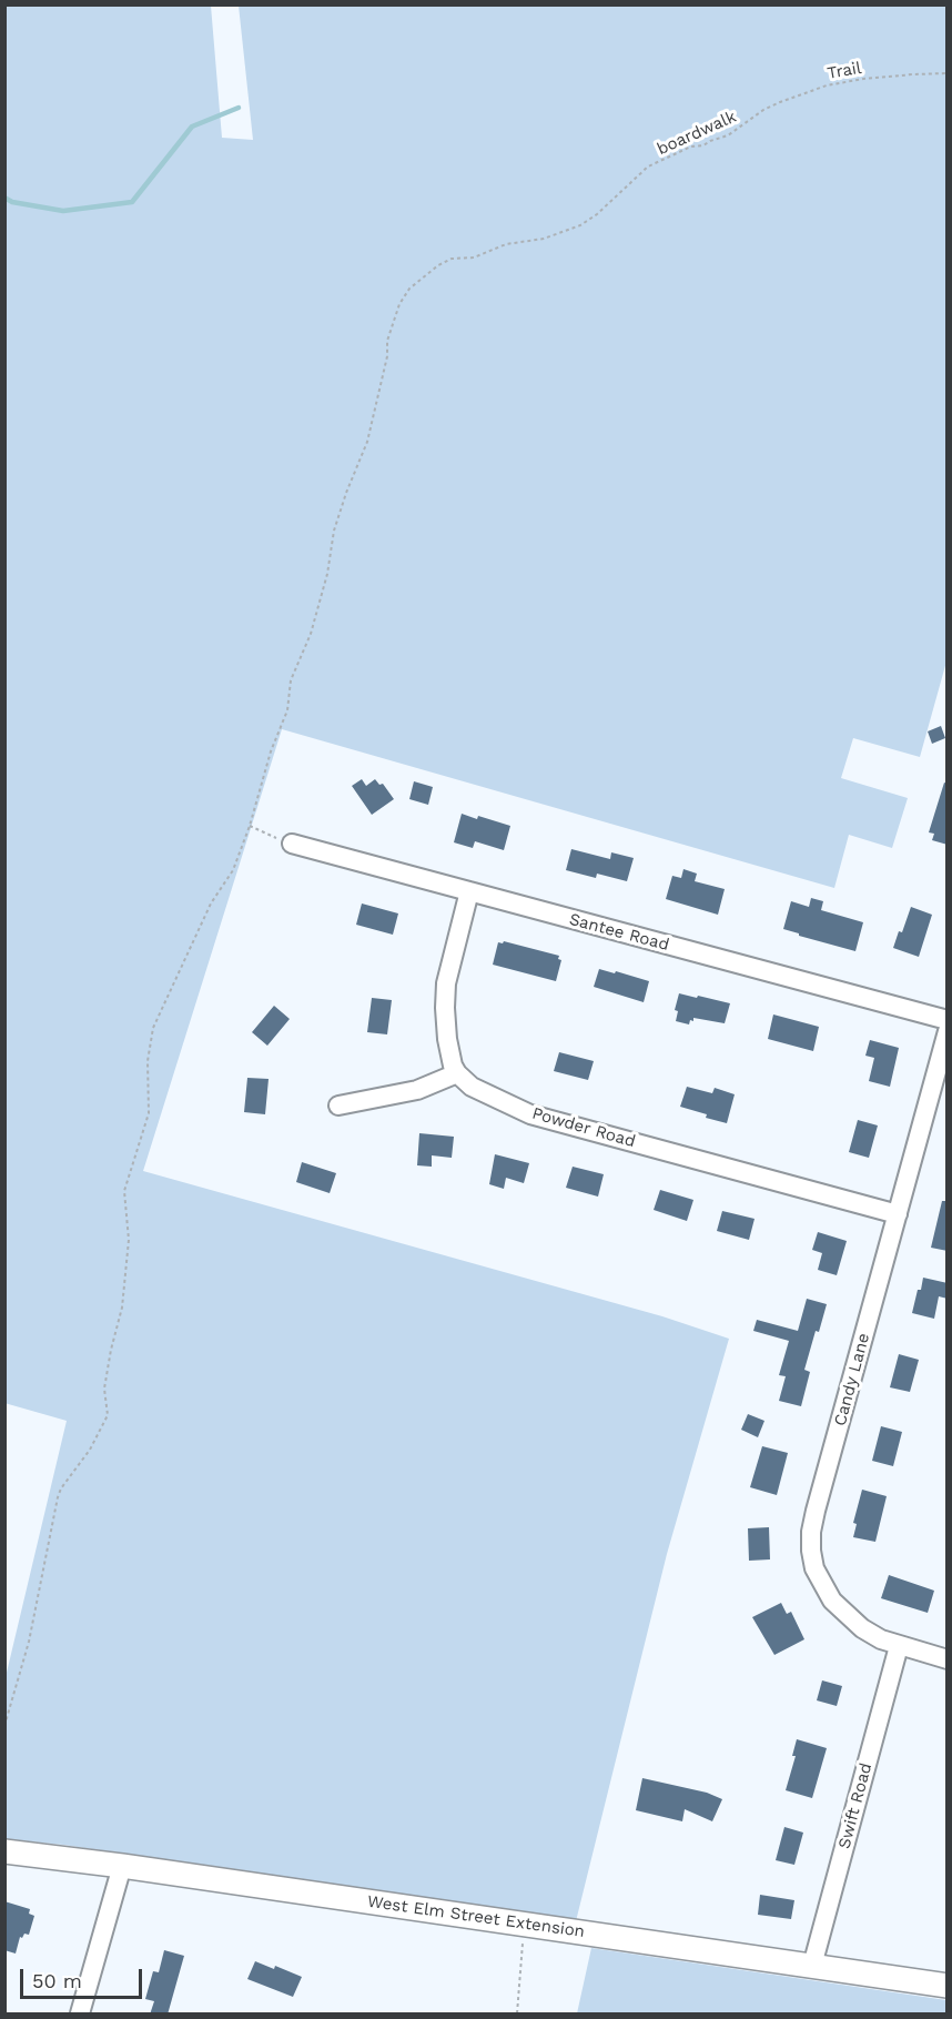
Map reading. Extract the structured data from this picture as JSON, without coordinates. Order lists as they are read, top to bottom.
{
  "streets": {
    "street": [
      "Santee Road",
      "Powder Road",
      "Candy Lane",
      "Swift Road",
      "West Elm Street Extension"
    ],
    "path": ["Trail", "boardwalk"]
  },
  "crossings": [
    ["Trail", "boardwalk"],
    ["Powder Road", "Candy Lane"],
    ["Candy Lane", "Swift Road"],
    ["Swift Road", "West Elm Street Extension"]
  ],
  "scale_bar": "50 m"
}
